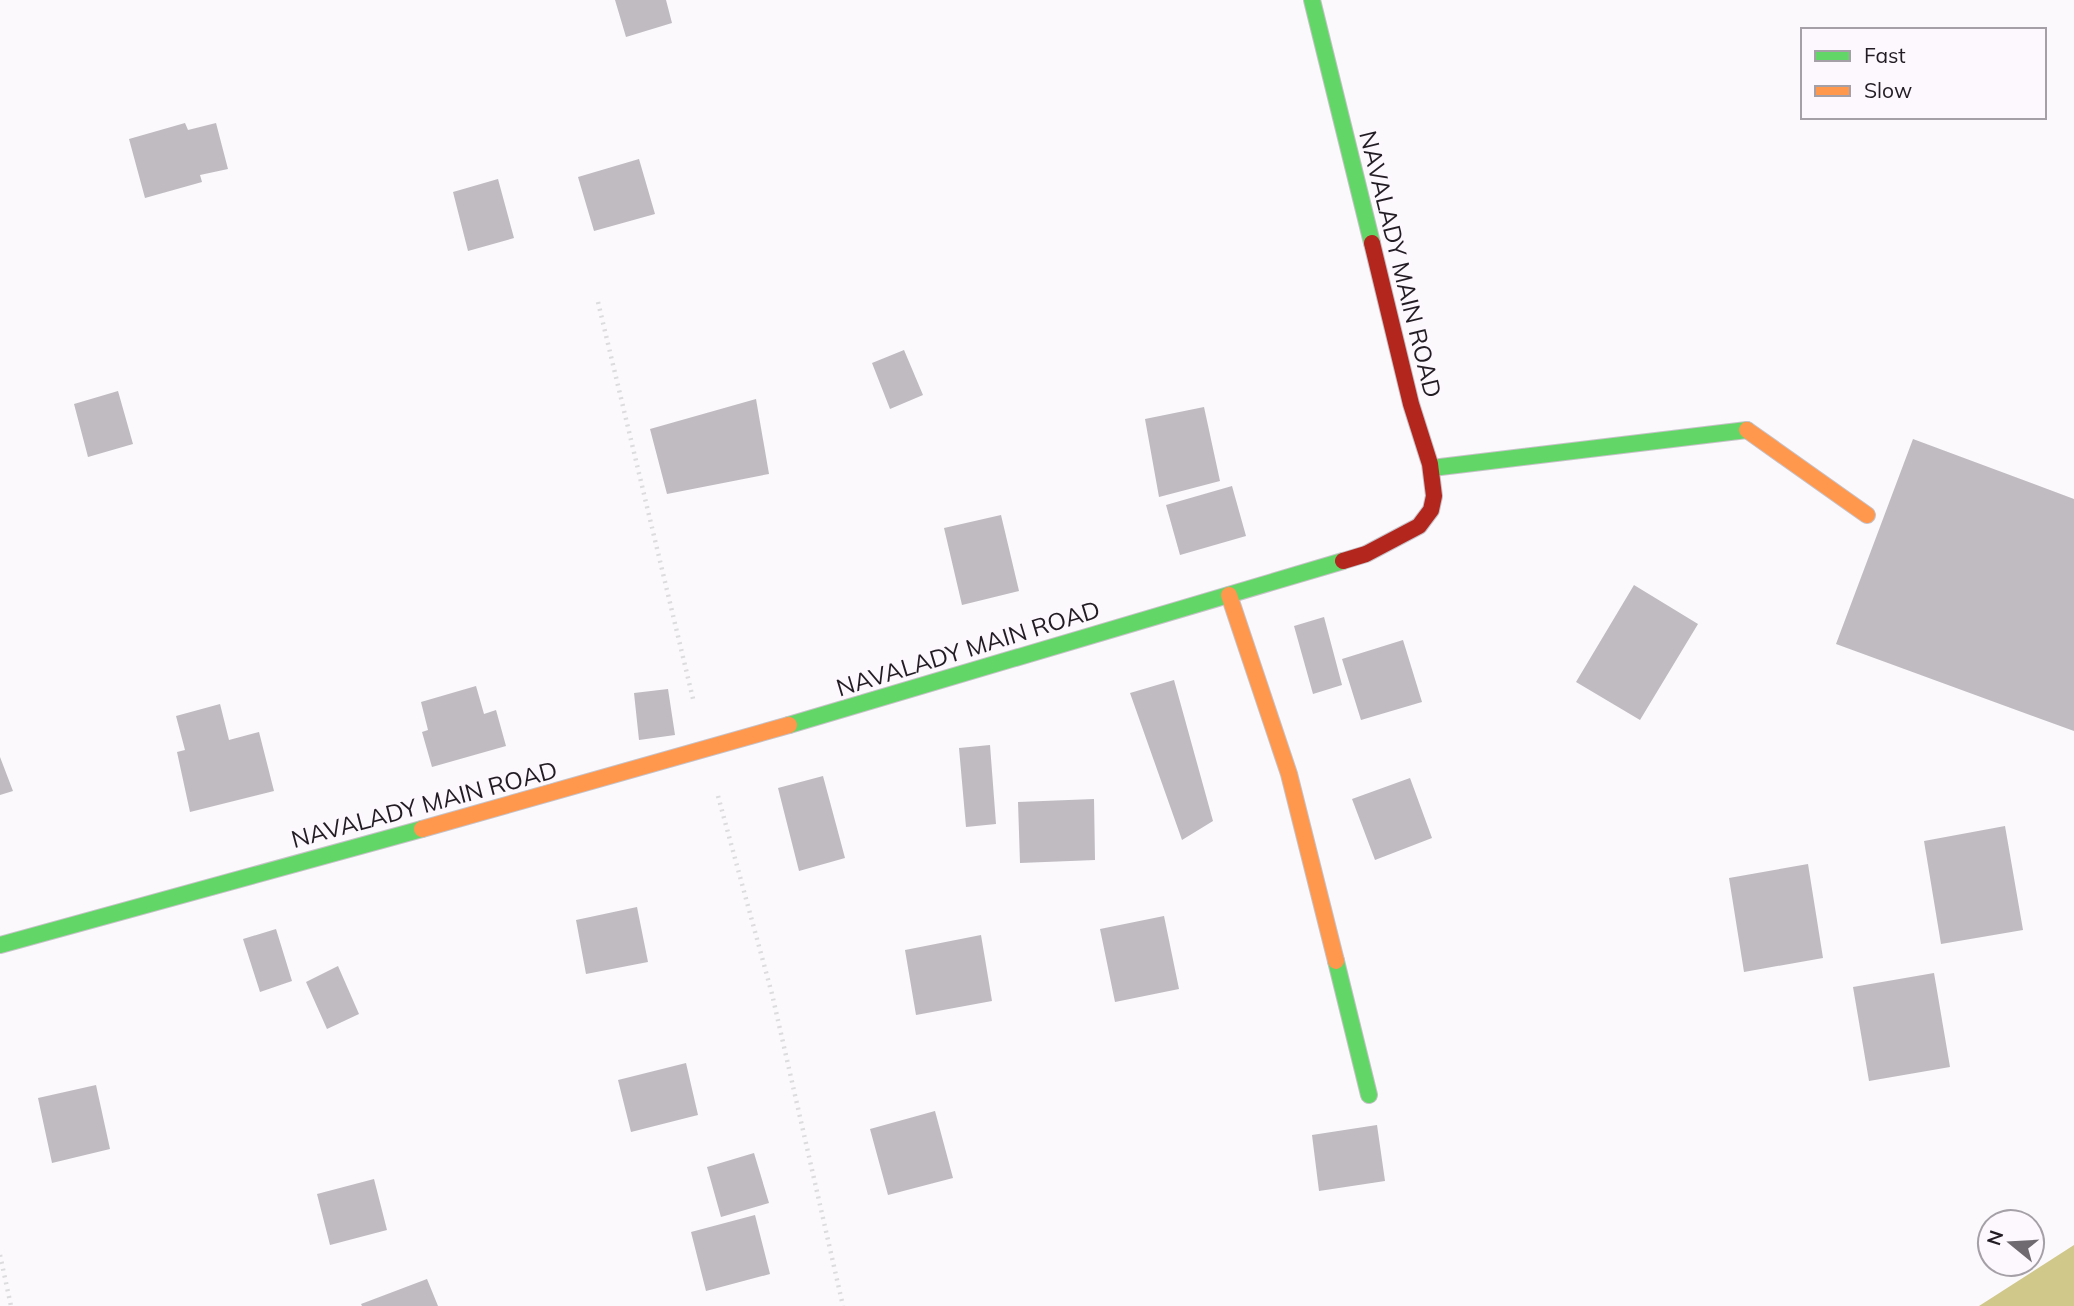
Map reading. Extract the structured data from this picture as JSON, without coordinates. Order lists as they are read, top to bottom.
{
  "streets": {
    "street": ["NAVALADY MAIN ROAD"]
  },
  "legend": ["Fast", "Slow"],
  "north": "left"
}
